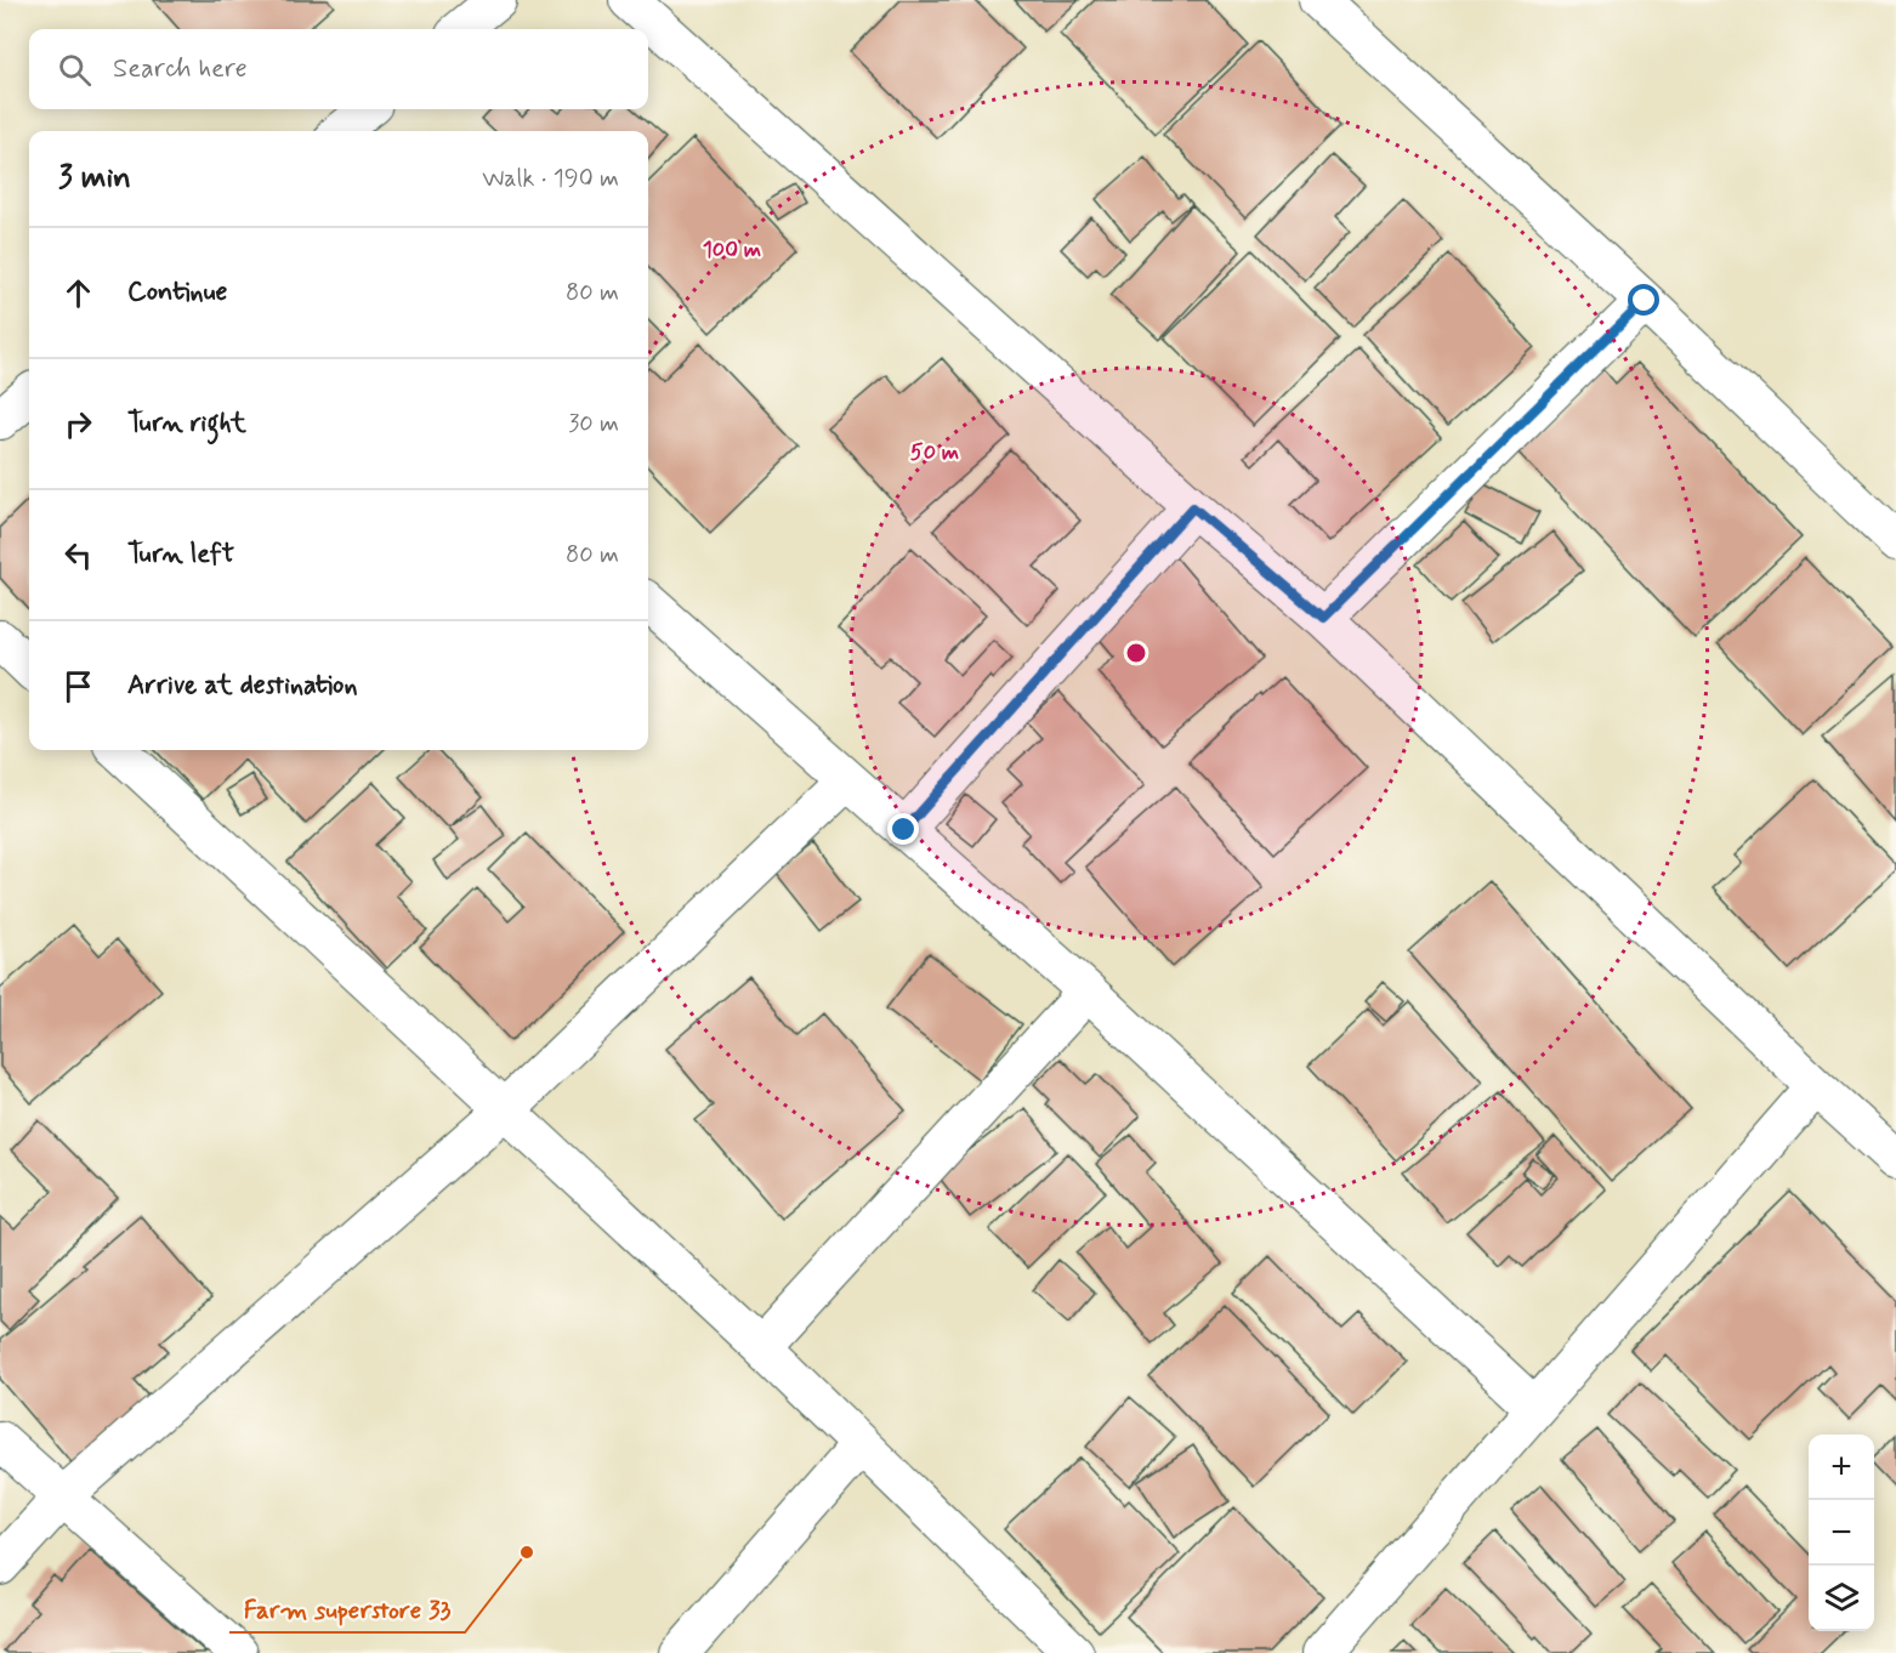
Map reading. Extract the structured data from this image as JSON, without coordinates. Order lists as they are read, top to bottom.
{
  "places": ["Farm superstore 33"],
  "page": {
    "search": "Search here",
    "heading": ["3 min", "Walk · 190 m"],
    "list": [
      ["Continue", "80 m"],
      ["Turn right", "30 m"],
      ["Turn left", "80 m"],
      "Arrive at destination"
    ],
    "map_buttons": ["+", "−"]
  },
  "rings": ["100 m", "50 m"]
}
